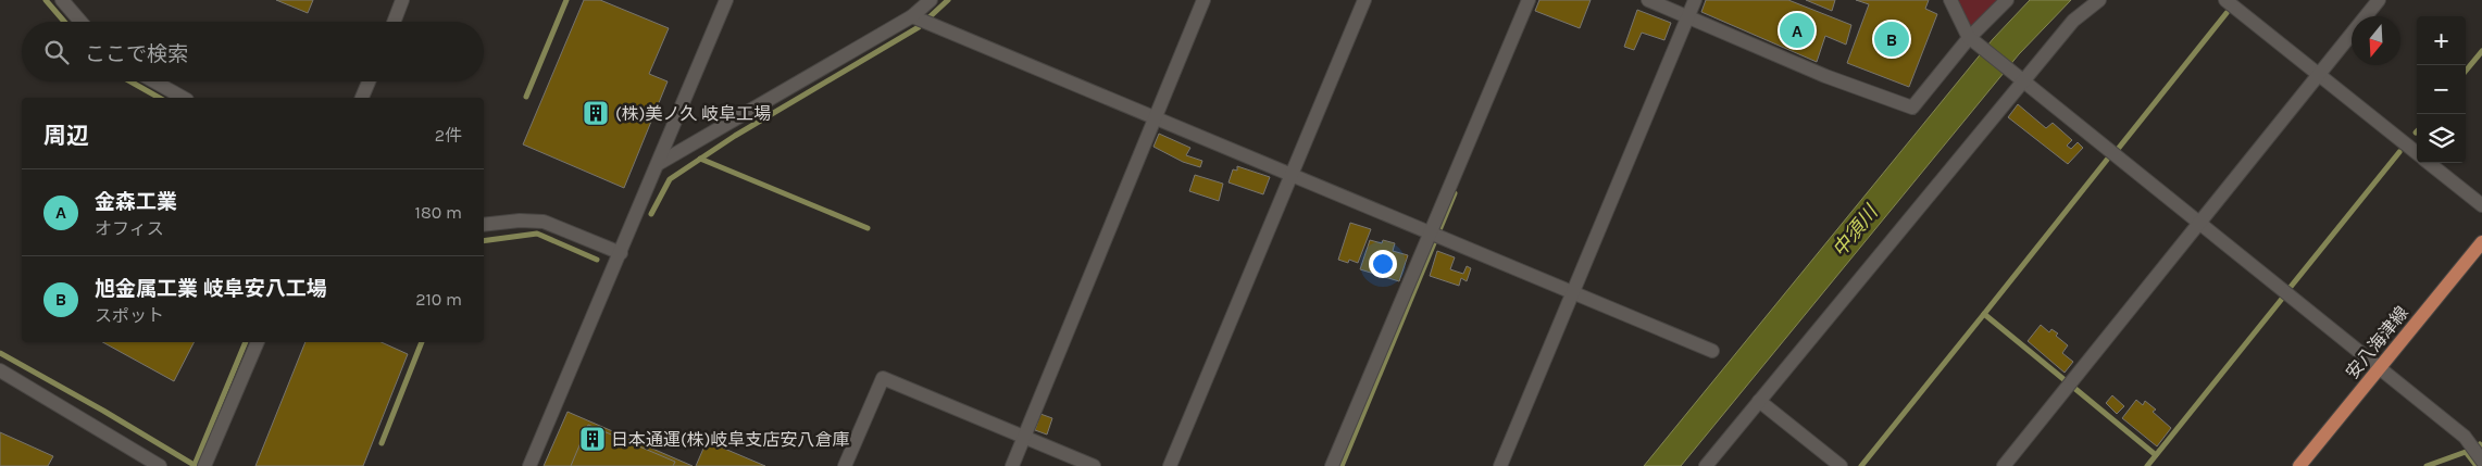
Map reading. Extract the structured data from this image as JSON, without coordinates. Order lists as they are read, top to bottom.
{
  "streets": {
    "main road": ["安八海津線"]
  },
  "water": ["中須川"],
  "places": {
    "building": ["(株)美ノ久 岐阜工場", "日本通運(株)岐阜支店安八倉庫"]
  },
  "north": "bottom",
  "page": {
    "pins": ["A", "B"],
    "map_buttons": ["+", "−"],
    "search": "ここで検索",
    "heading": ["周辺", "2件"],
    "list": [
      {
        "mark": "A",
        "name": "金森工業",
        "note": "オフィス",
        "value": "180 m"
      },
      {
        "mark": "B",
        "name": "旭金属工業 岐阜安八工場",
        "note": "スポット",
        "value": "210 m"
      }
    ]
  }
}
